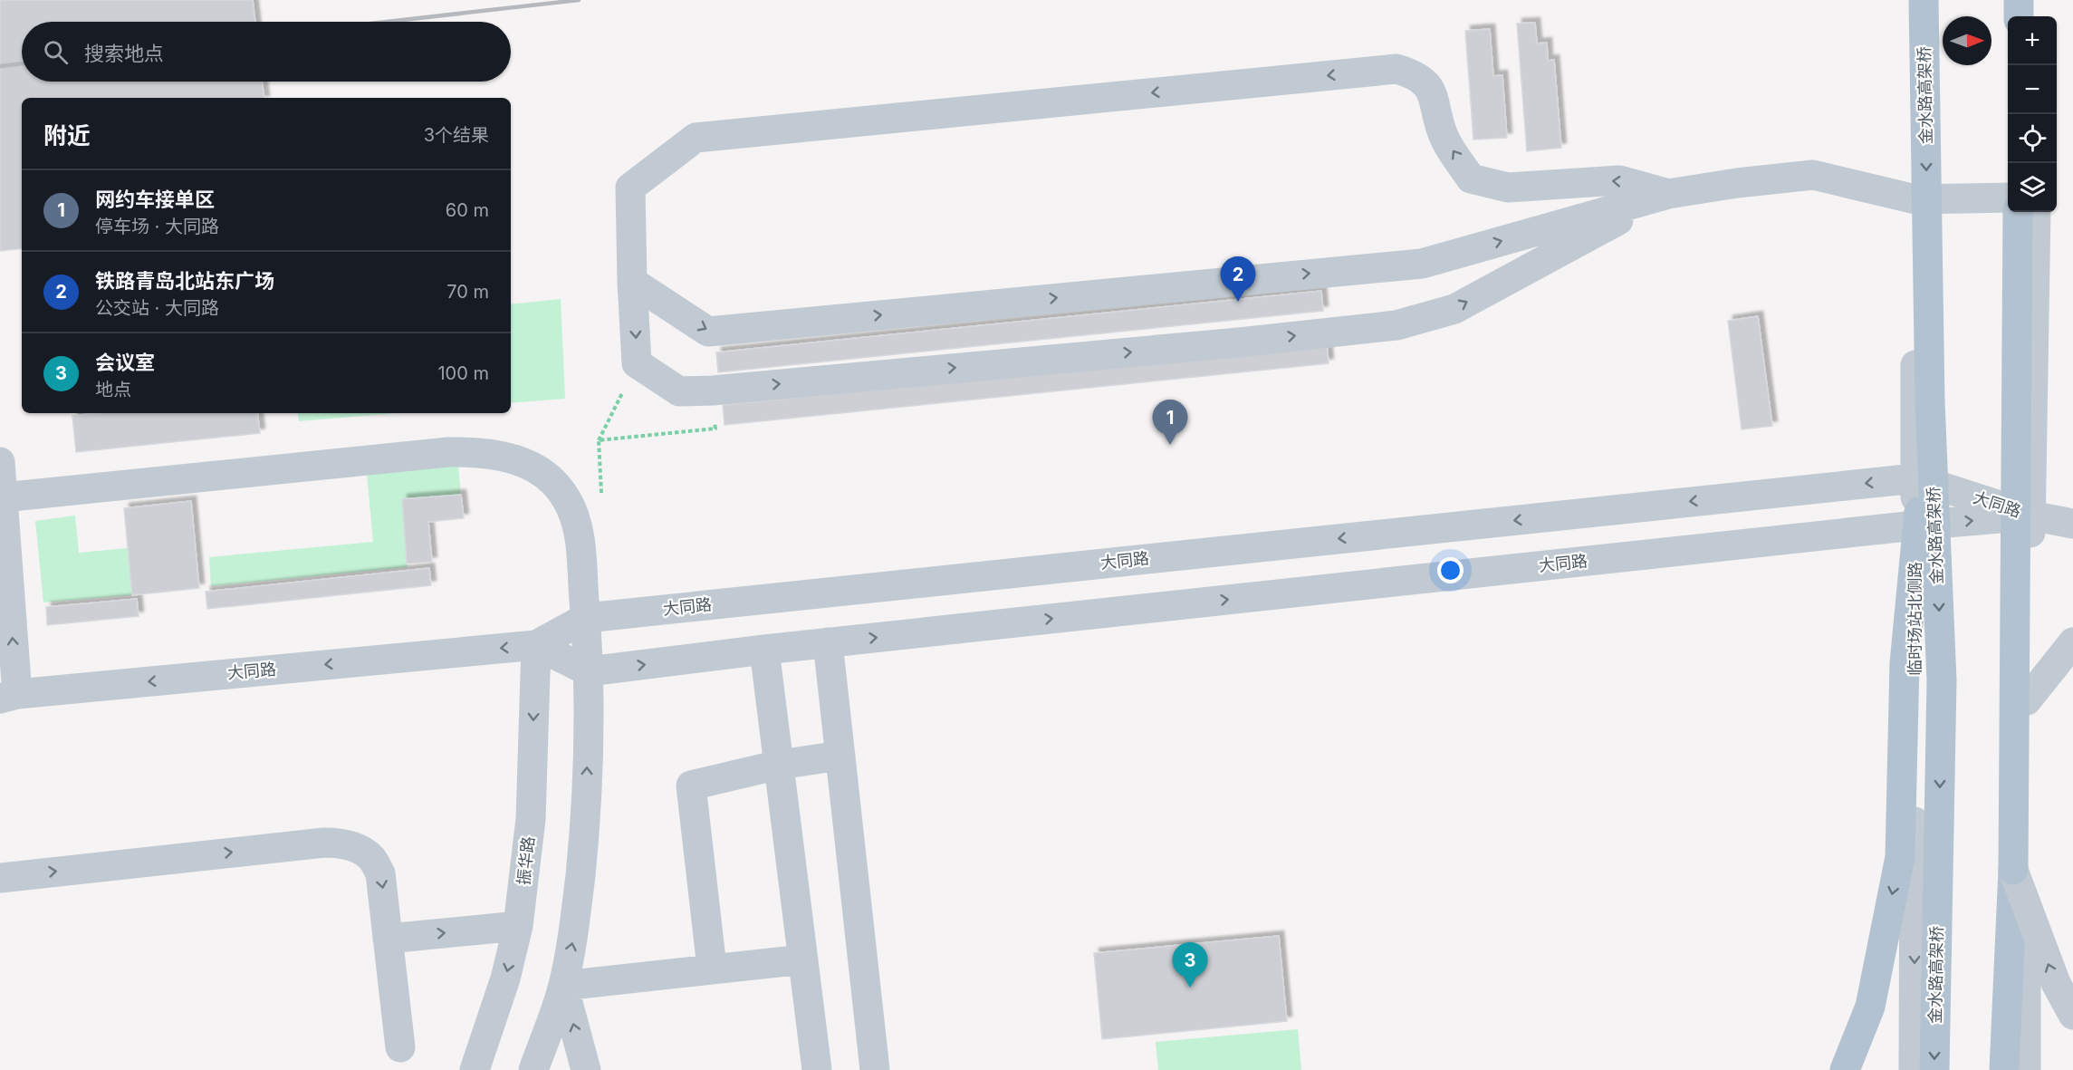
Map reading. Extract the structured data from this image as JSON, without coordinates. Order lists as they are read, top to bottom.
{
  "streets": {
    "main road": ["金水路高架桥"],
    "street": ["大同路", "临时场站北侧路", "振华路"]
  },
  "crossings": [
    ["大同路", "临时场站北侧路"],
    ["大同路", "振华路"]
  ],
  "north": "right",
  "page": {
    "map_buttons": ["+", "−"],
    "search": "搜索地点",
    "heading": ["附近", "3个结果"],
    "list": [
      {
        "mark": "1",
        "name": "网约车接单区",
        "note": "停车场 · 大同路",
        "value": "60 m"
      },
      {
        "mark": "2",
        "name": "铁路青岛北站东广场",
        "note": "公交站 · 大同路",
        "value": "70 m"
      },
      {
        "mark": "3",
        "name": "会议室",
        "note": "地点",
        "value": "100 m"
      }
    ],
    "pins": ["2", "1", "3"]
  }
}
